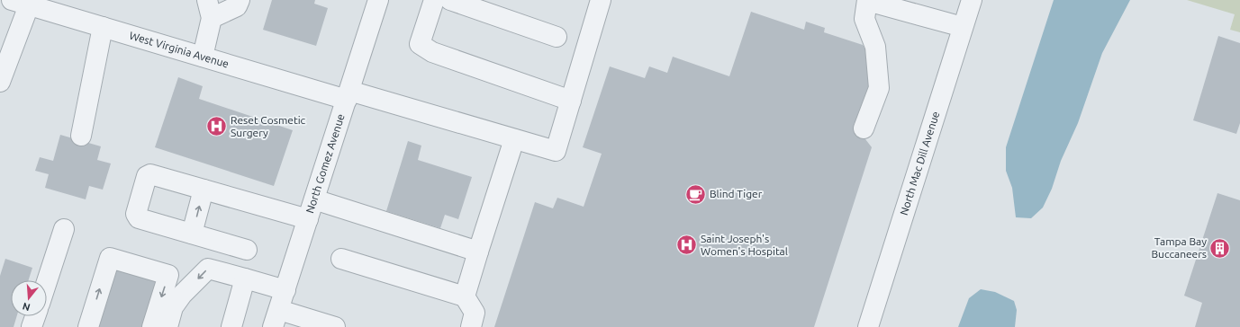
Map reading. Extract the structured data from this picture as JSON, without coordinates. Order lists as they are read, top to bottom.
{
  "streets": {
    "street": ["West Virginia Avenue", "North Gomez Avenue", "North Mac Dill Avenue"]
  },
  "crossings": [
    ["West Virginia Avenue", "North Gomez Avenue"]
  ],
  "places": {
    "hospital": ["Reset Cosmetic Surgery", "Saint Joseph's Women's Hospital"],
    "cafe": ["Blind Tiger"],
    "building": ["Tampa Bay Buccaneers"]
  },
  "north": "bottom"
}
